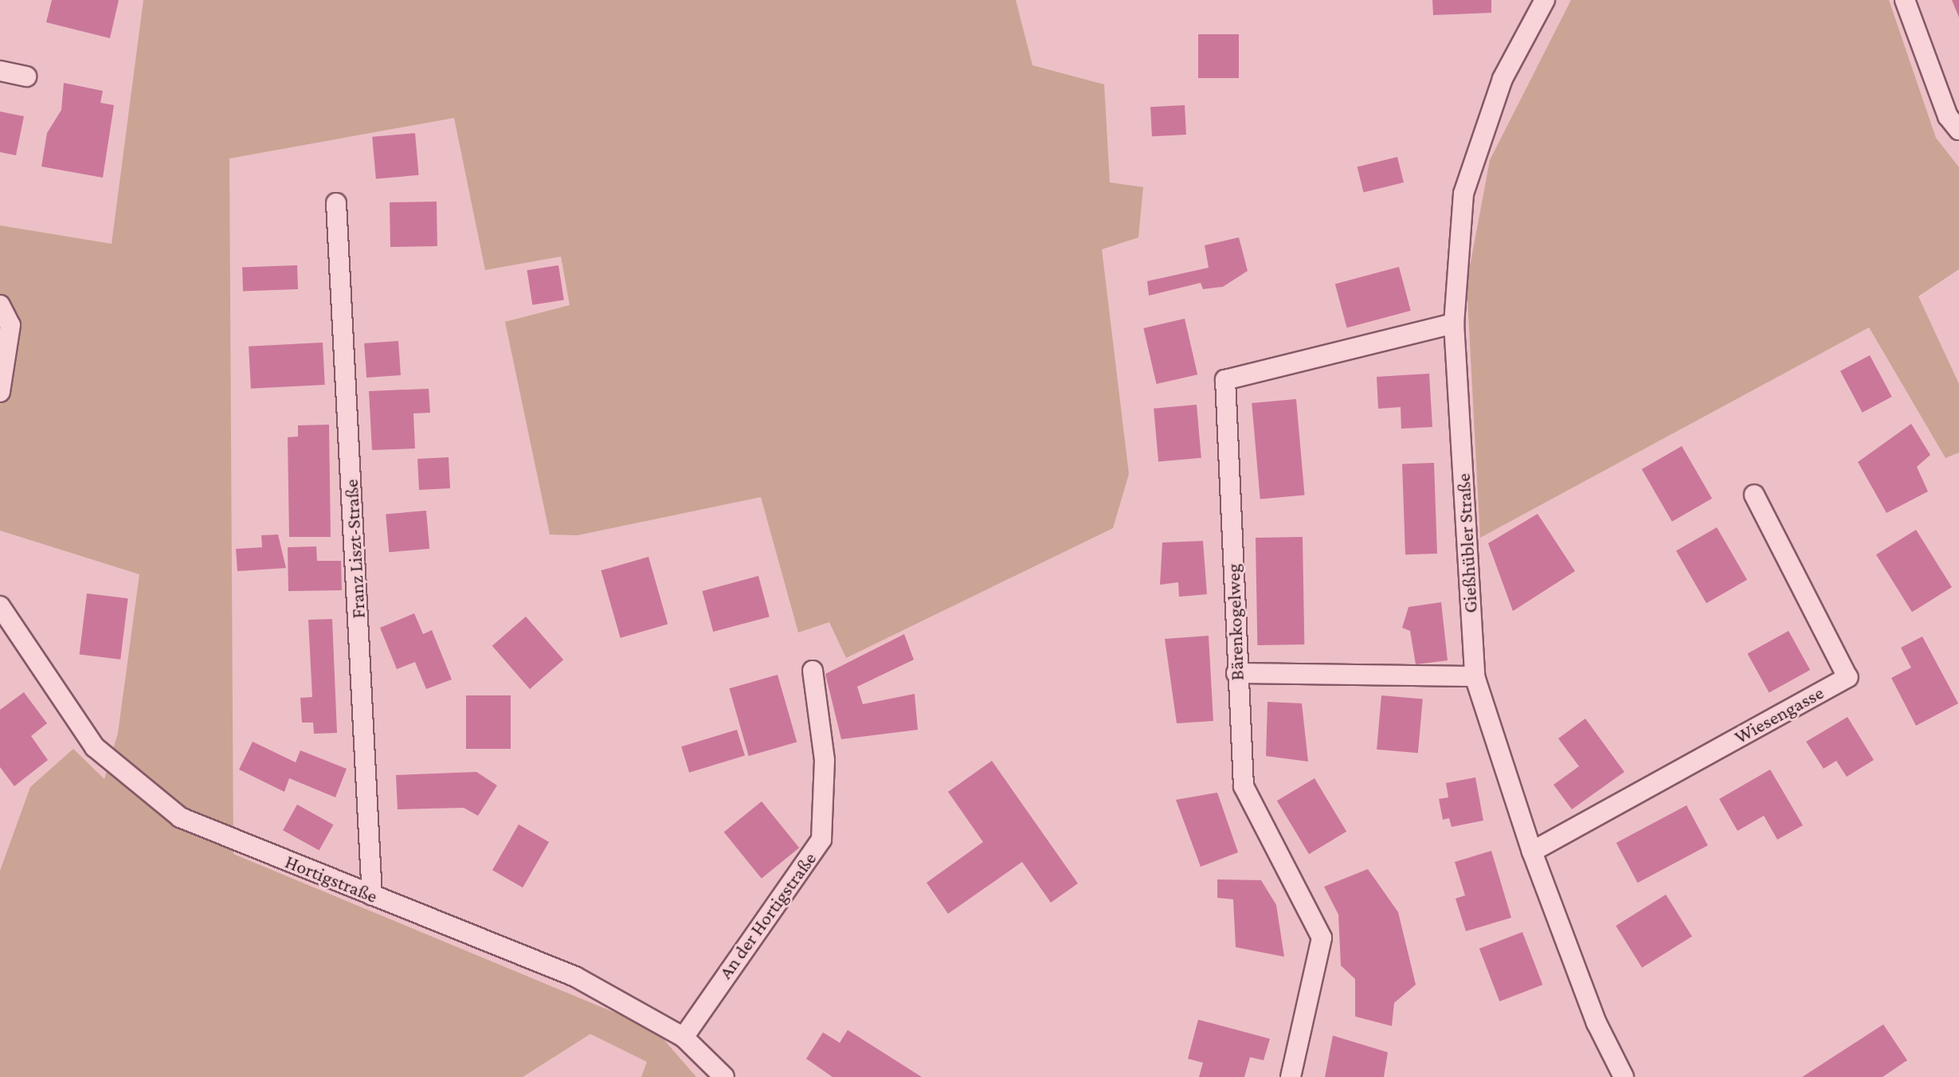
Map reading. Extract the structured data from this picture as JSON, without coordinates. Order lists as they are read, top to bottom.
{
  "streets": {
    "street": [
      "Gießhübler Straße",
      "Franz Liszt-Straße",
      "Bärenkogelweg",
      "Wiesengasse",
      "Hortigstraße",
      "An der Hortigstraße"
    ]
  },
  "crossings": [
    ["Gießhübler Straße", "Bärenkogelweg"],
    ["Gießhübler Straße", "Wiesengasse"],
    ["Franz Liszt-Straße", "Hortigstraße"],
    ["Hortigstraße", "An der Hortigstraße"]
  ]
}
